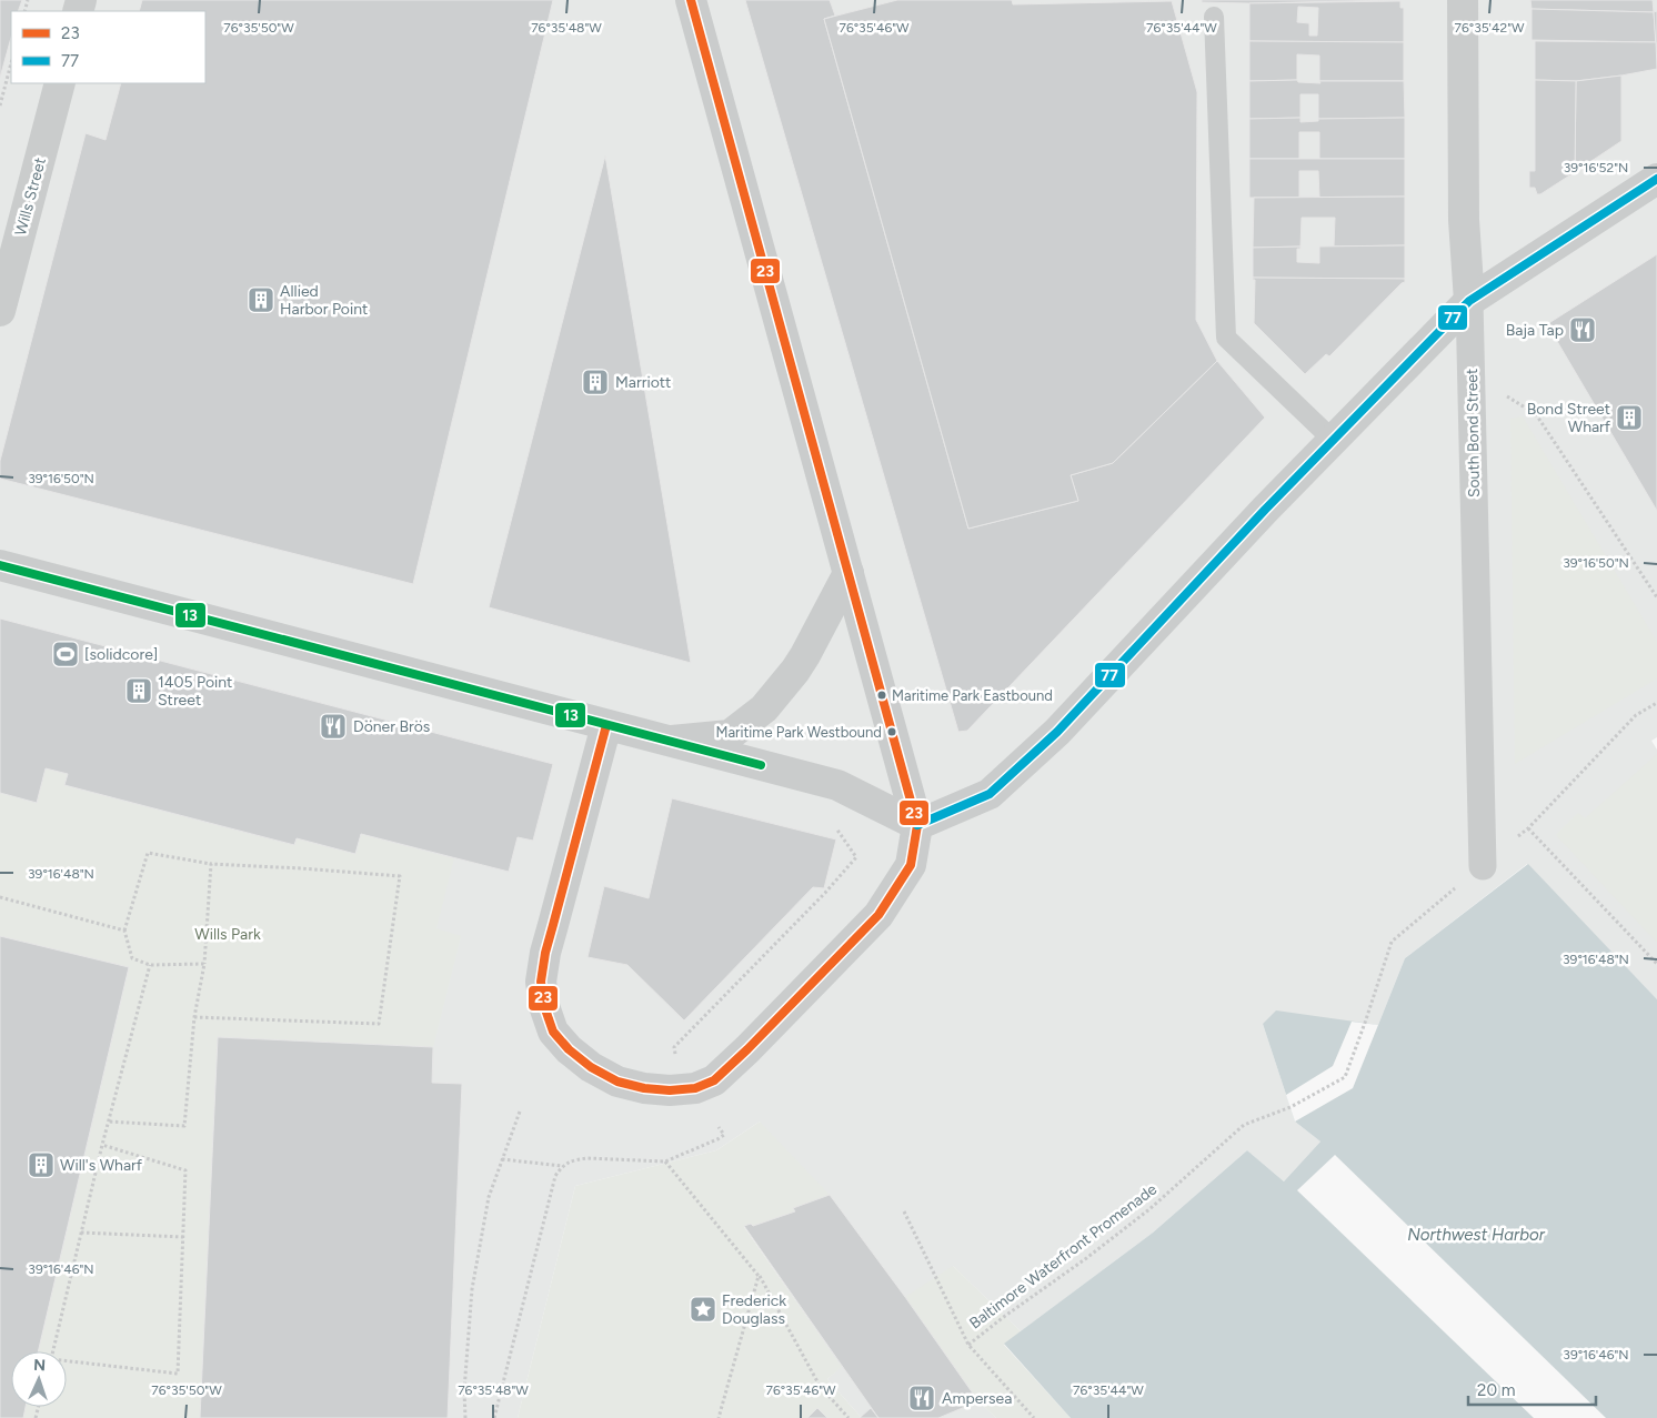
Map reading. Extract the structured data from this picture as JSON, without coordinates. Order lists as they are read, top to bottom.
{
  "streets": {
    "street": ["Wills Street", "South Bond Street"],
    "path": ["Baltimore Waterfront Promenade"]
  },
  "water": ["Northwest Harbor"],
  "parks": ["Wills Park"],
  "places": {
    "building": [
      "Allied Harbor Point",
      "Marriott",
      "Bond Street Wharf",
      "1405 Point Street",
      "Will's Wharf"
    ],
    "restaurant": ["Baja Tap", "Döner Brös", "Ampersea"],
    "sports": ["[solidcore]"],
    "other": ["Maritime Park Eastbound", "Maritime Park Westbound"],
    "place": ["Frederick Douglass"]
  },
  "lines": ["transit line 23", "transit line 77", "transit line 13"],
  "legend": ["23", "77"],
  "scale_bar": "20 m",
  "north": "top",
  "coordinates": [
    "76°35'50\"W",
    "76°35'46\"W",
    "76°35'44\"W",
    "76°35'42\"W",
    "76°35'48\"W",
    "39°16'52\"N",
    "39°16'50\"N",
    "39°16'48\"N",
    "39°16'46\"N"
  ]
}
